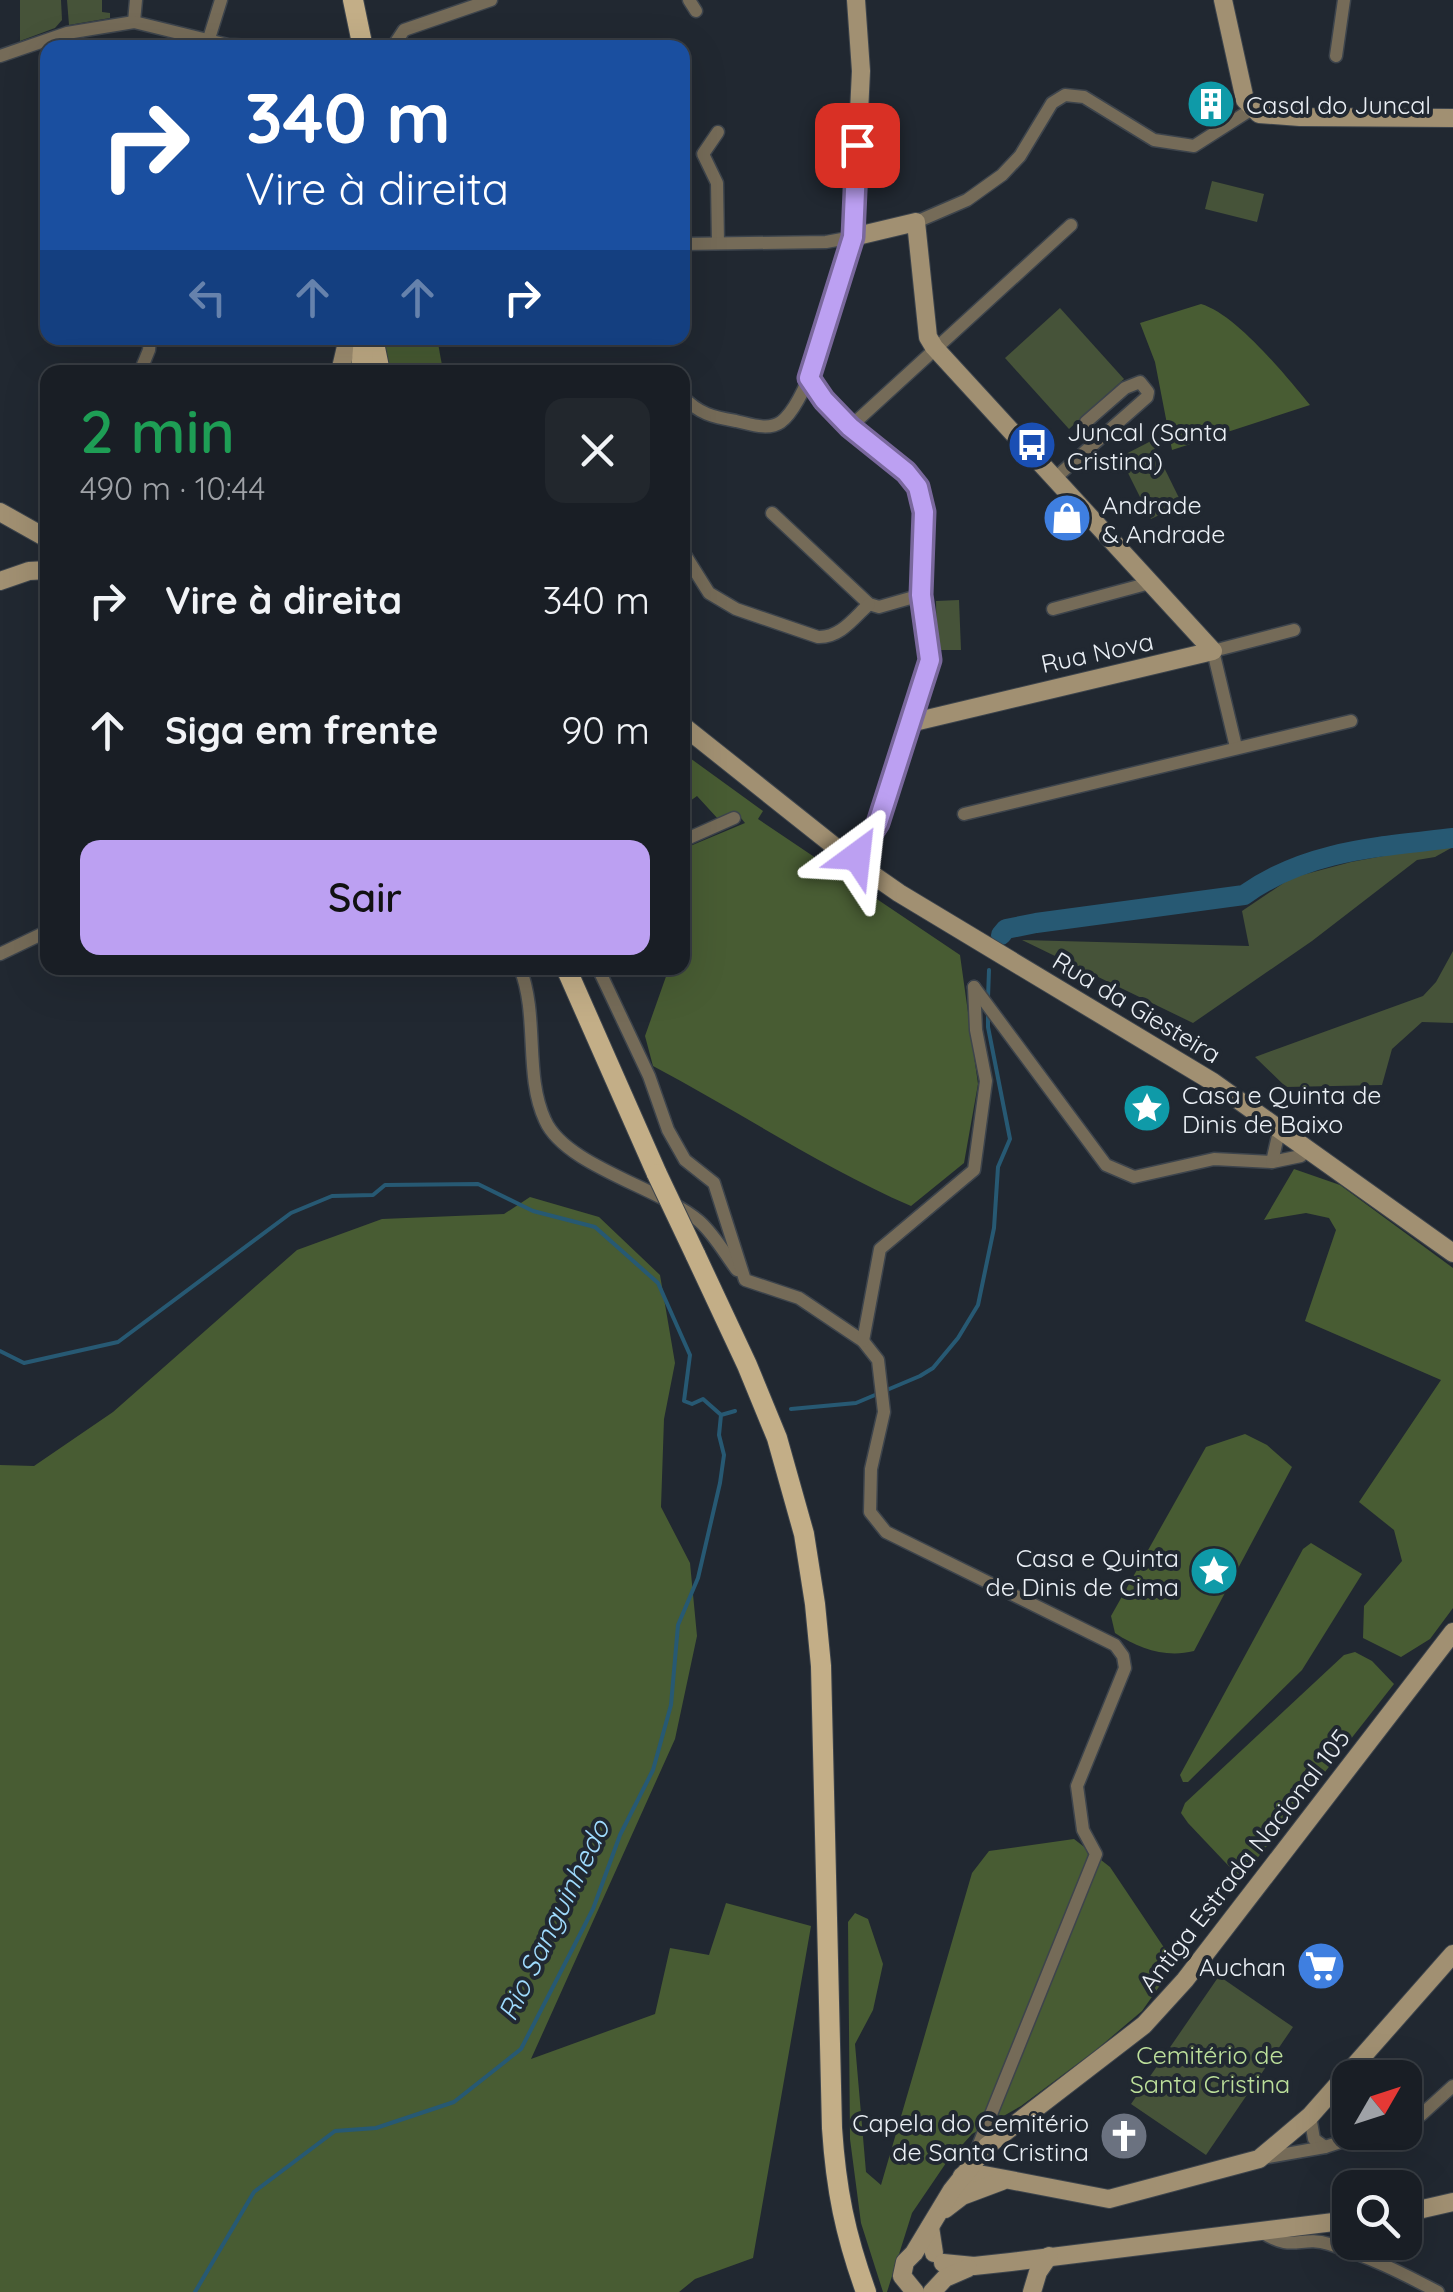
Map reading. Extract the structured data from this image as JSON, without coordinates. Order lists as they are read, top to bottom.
{
  "streets": {
    "street": ["Rua Nova", "Rua da Giesteira", "Antiga Estrada Nacional 105"]
  },
  "water": ["Rio Sanguinhedo"],
  "parks": ["Cemitério de Santa Cristina"],
  "places": {
    "building": ["Casal do Juncal"],
    "bus stop": ["Juncal (Santa Cristina)"],
    "shop": ["Andrade & Andrade"],
    "place": ["Casa e Quinta de Dinis de Baixo", "Casa e Quinta de Dinis de Cima"],
    "supermarket": ["Auchan"],
    "church": ["Capela do Cemitério de Santa Cristina"]
  },
  "north": "top right",
  "page": {
    "turn": ["340 m", "Vire à direita"],
    "heading": ["2 min", "490 m · 10:44"],
    "list": [
      {
        "name": "Vire à direita",
        "value": "340 m"
      },
      {
        "name": "Siga em frente",
        "value": "90 m"
      }
    ],
    "buttons": "Sair"
  }
}
